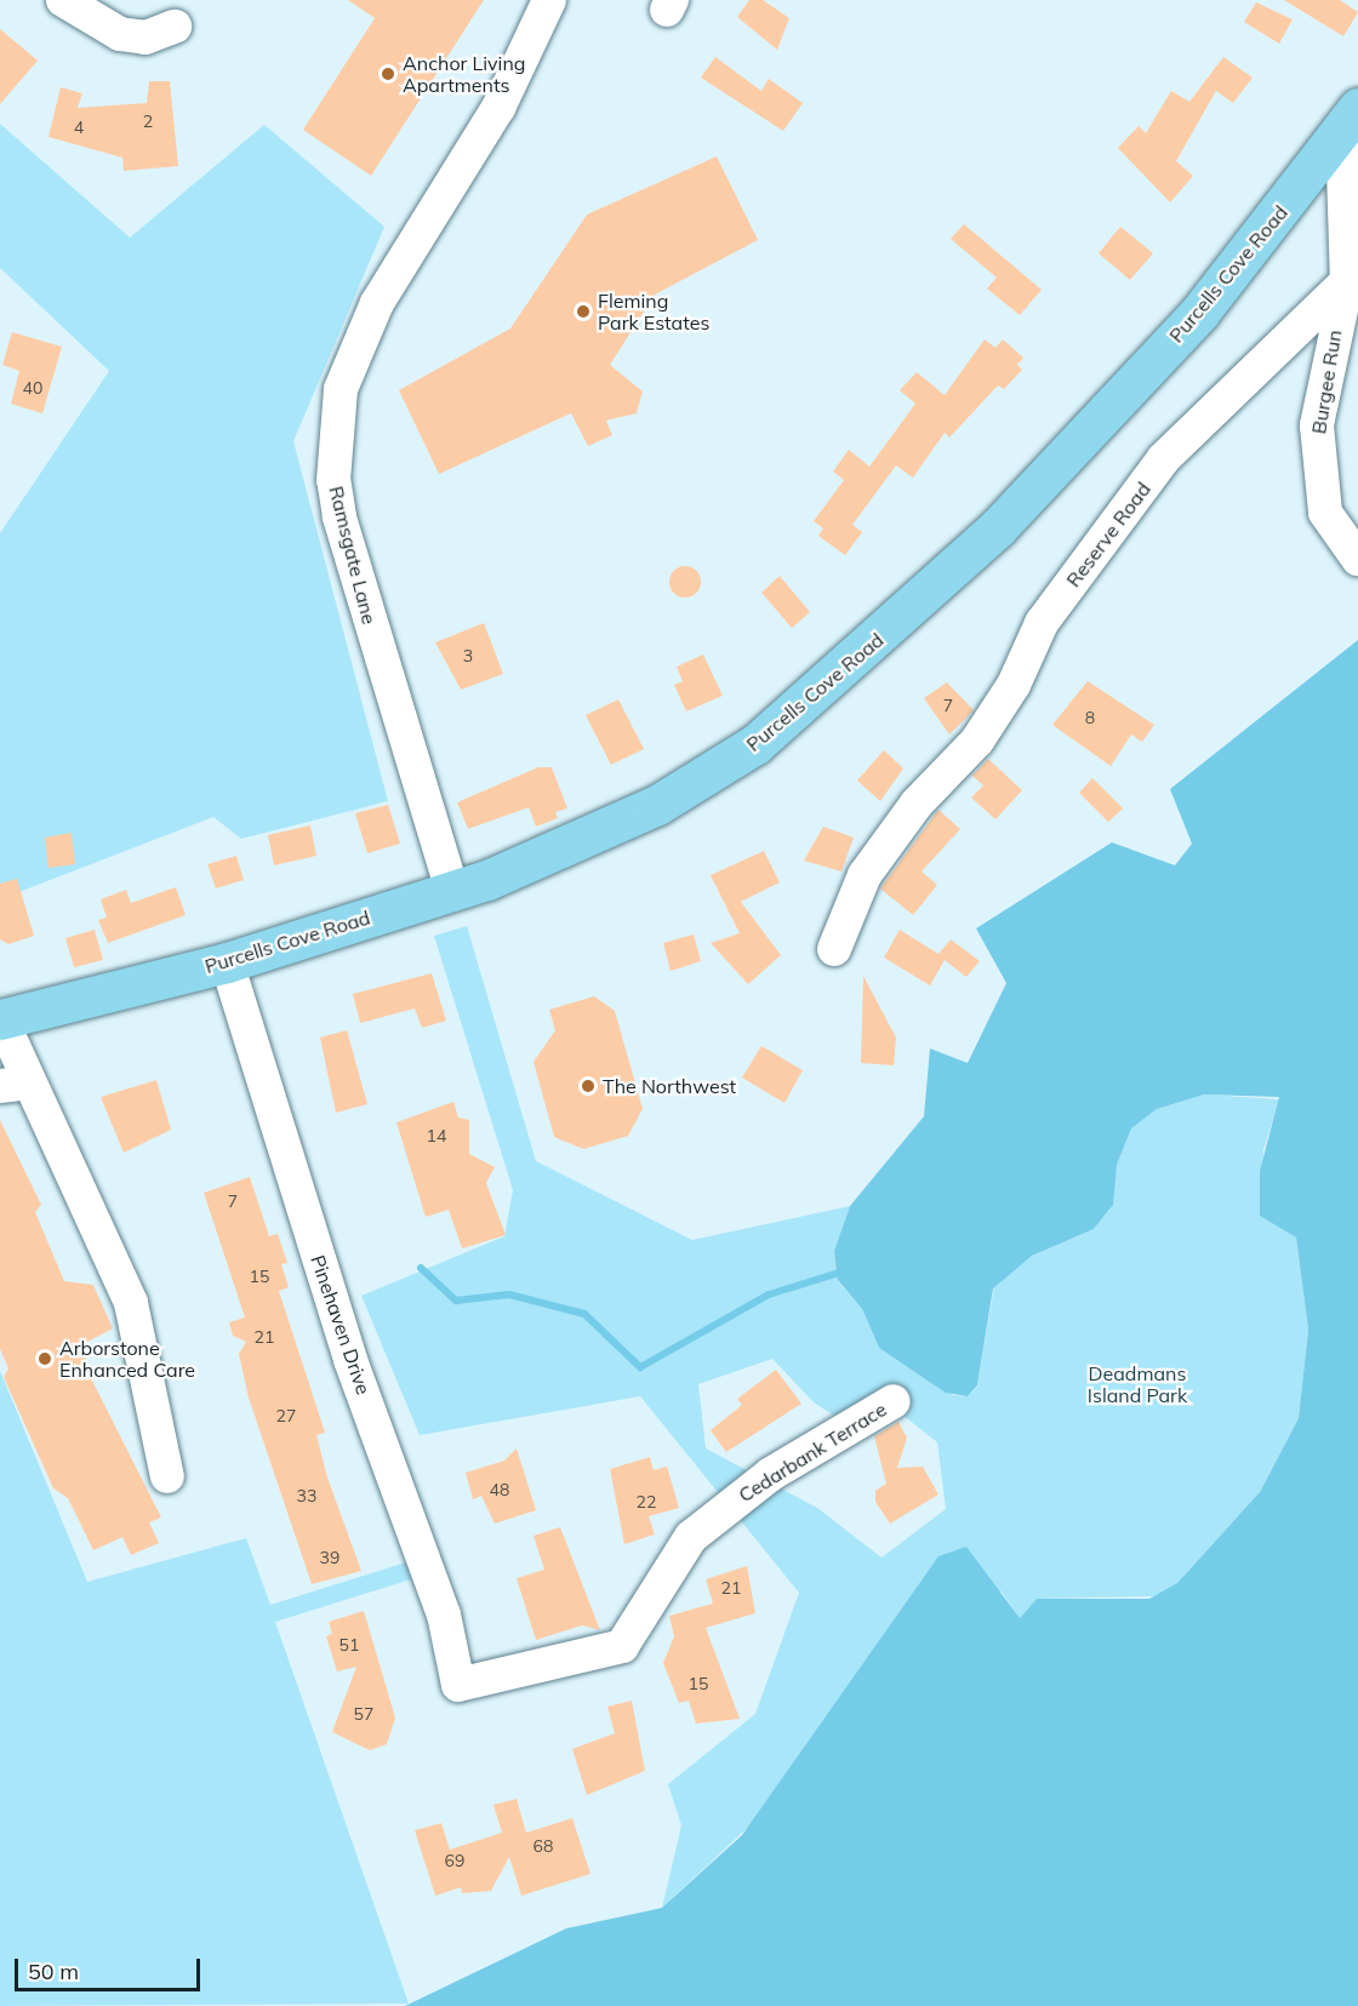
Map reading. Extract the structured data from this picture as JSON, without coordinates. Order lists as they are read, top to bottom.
{
  "streets": {
    "main road": ["Purcells Cove Road"],
    "street": [
      "Burgee Run",
      "Reserve Road",
      "Ramsgate Lane",
      "Pinehaven Drive",
      "Cedarbank Terrace"
    ]
  },
  "crossings": [
    ["Purcells Cove Road", "Ramsgate Lane"],
    ["Purcells Cove Road", "Pinehaven Drive"],
    ["Burgee Run", "Reserve Road"],
    ["Pinehaven Drive", "Cedarbank Terrace"]
  ],
  "parks": ["Deadmans Island Park"],
  "places": [
    "Anchor Living Apartments",
    "Fleming Park Estates",
    "The Northwest",
    "Arborstone Enhanced Care"
  ],
  "house_numbers": [
    "2",
    "4",
    "40",
    "3",
    "7",
    "8",
    "14",
    "7",
    "15",
    "21",
    "27",
    "48",
    "33",
    "22",
    "39",
    "21",
    "51",
    "15",
    "57",
    "68",
    "69"
  ],
  "scale_bar": "50 m"
}
